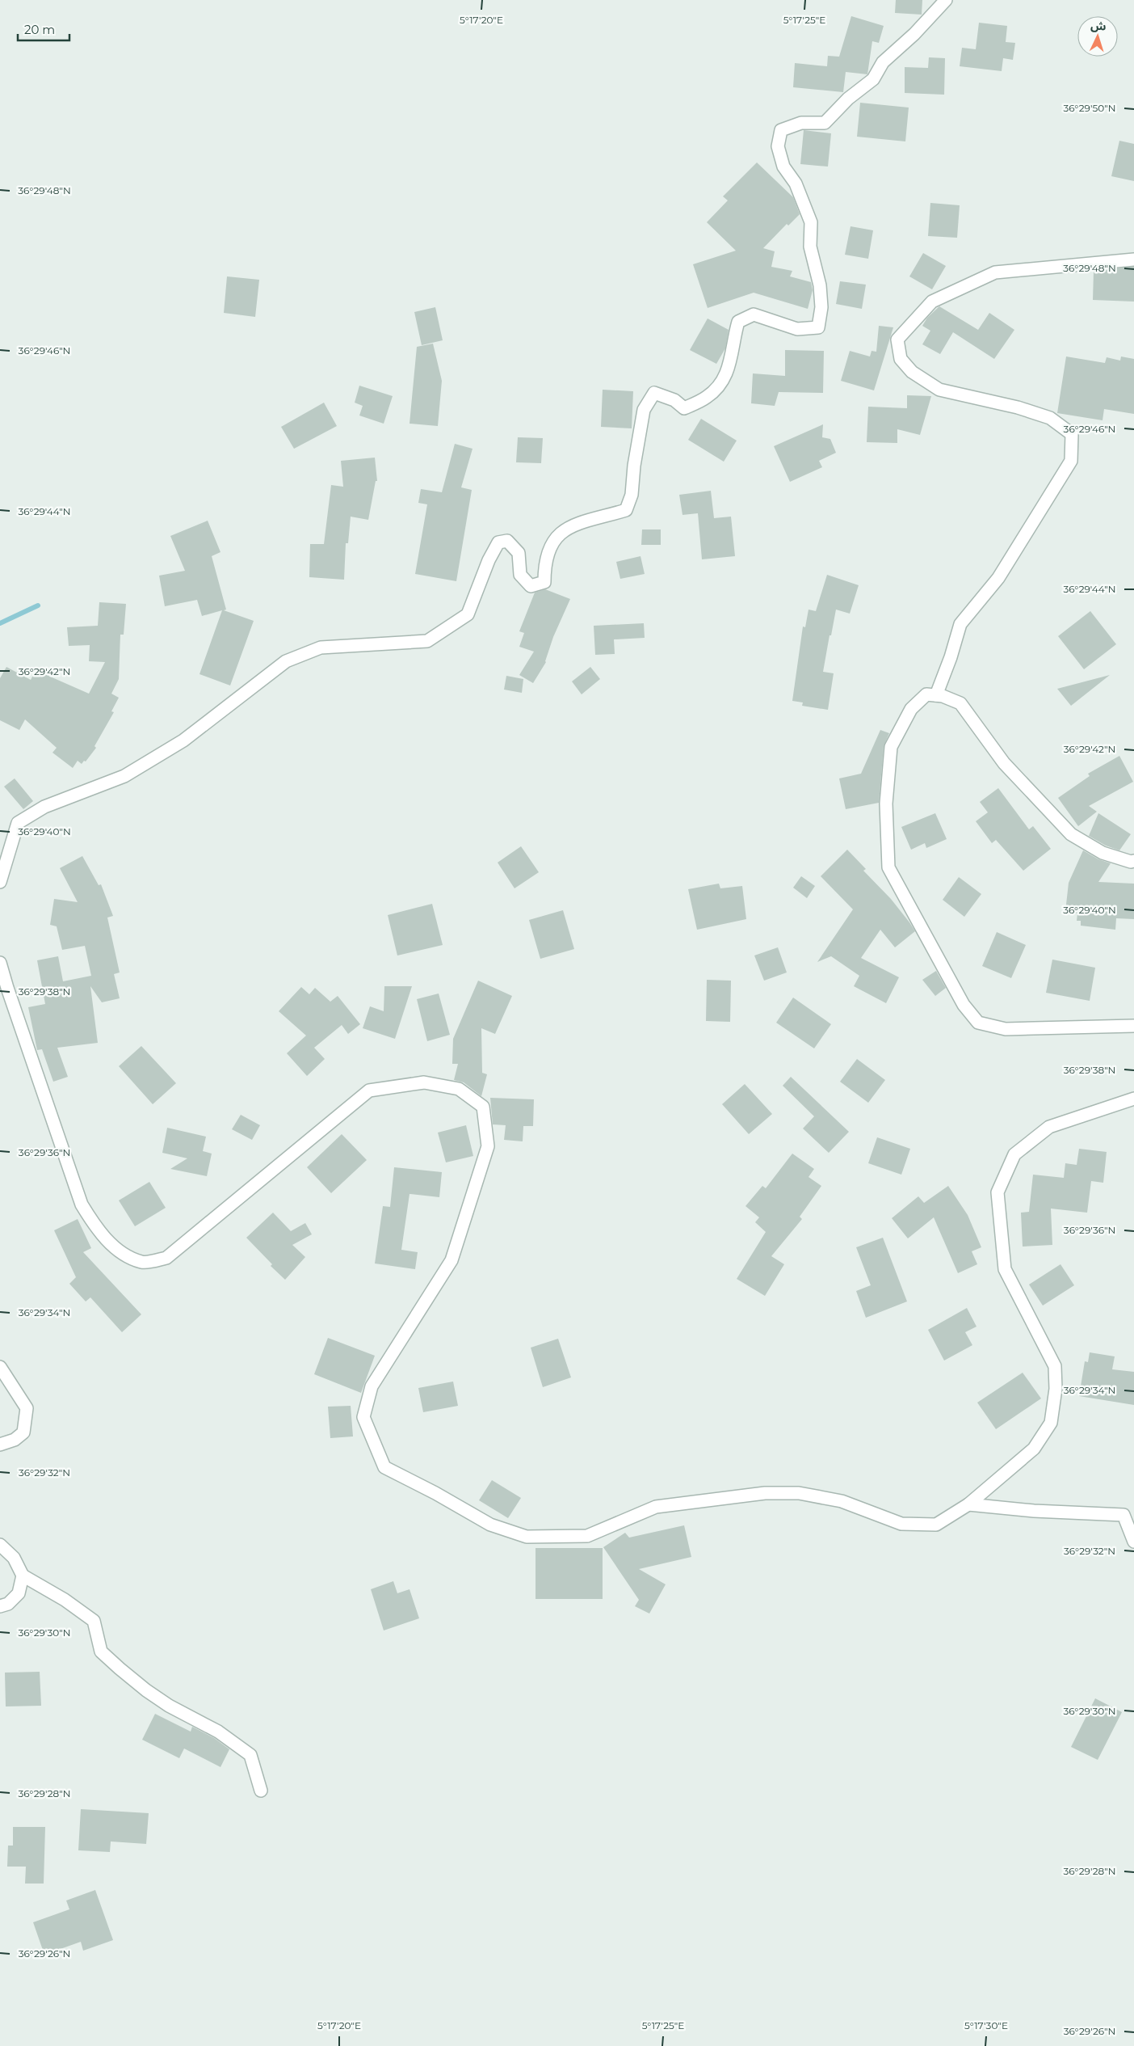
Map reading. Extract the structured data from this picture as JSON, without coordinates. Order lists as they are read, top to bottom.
{
  "scale_bar": "20 m",
  "north": "top",
  "coordinates": [
    "5°17'20\"E",
    "5°17'25\"E",
    "36°29'50\"N",
    "36°29'48\"N",
    "36°29'46\"N",
    "36°29'44\"N",
    "36°29'42\"N",
    "36°29'40\"N",
    "36°29'38\"N",
    "36°29'36\"N",
    "36°29'34\"N",
    "36°29'32\"N",
    "36°29'30\"N",
    "36°29'28\"N",
    "36°29'26\"N",
    "5°17'30\"E"
  ]
}
